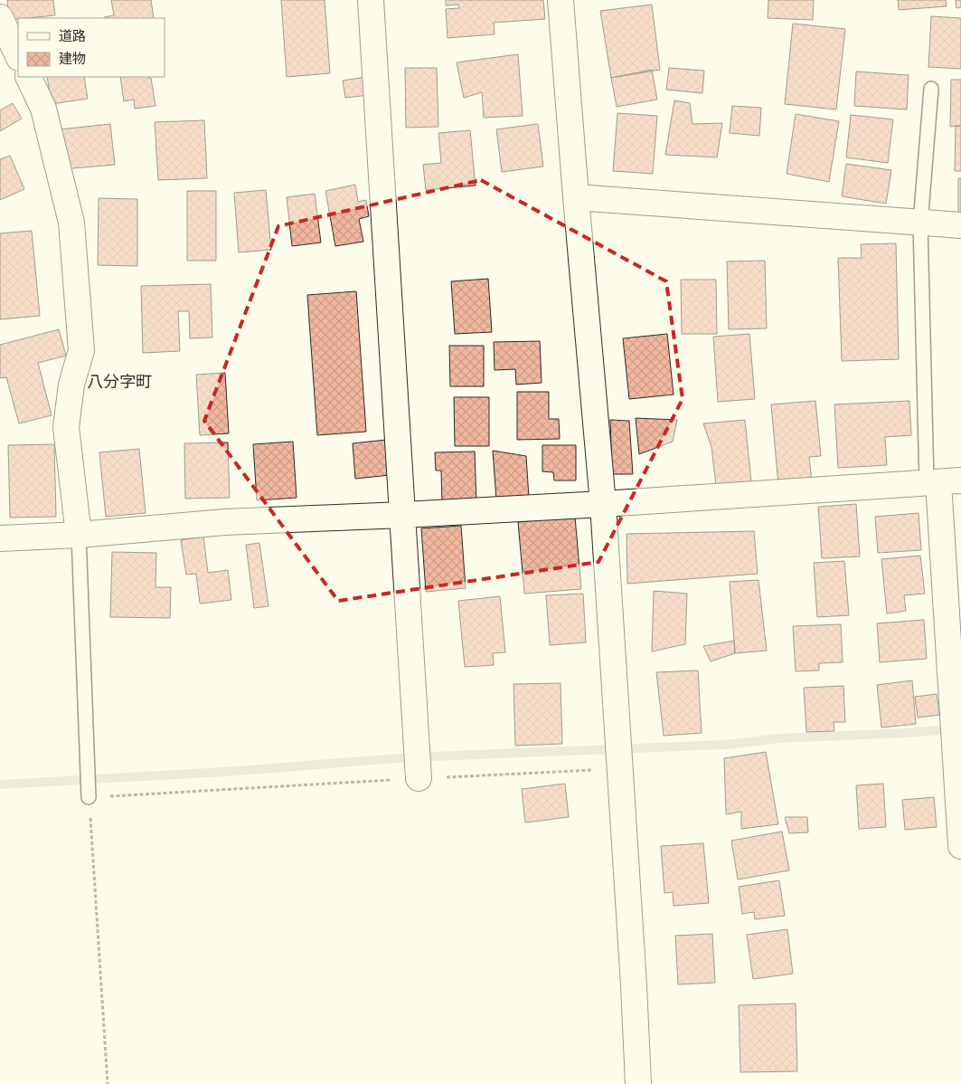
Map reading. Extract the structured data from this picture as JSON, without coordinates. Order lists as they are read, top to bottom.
{
  "districts": ["八分字町"],
  "legend": ["道路", "建物"]
}
